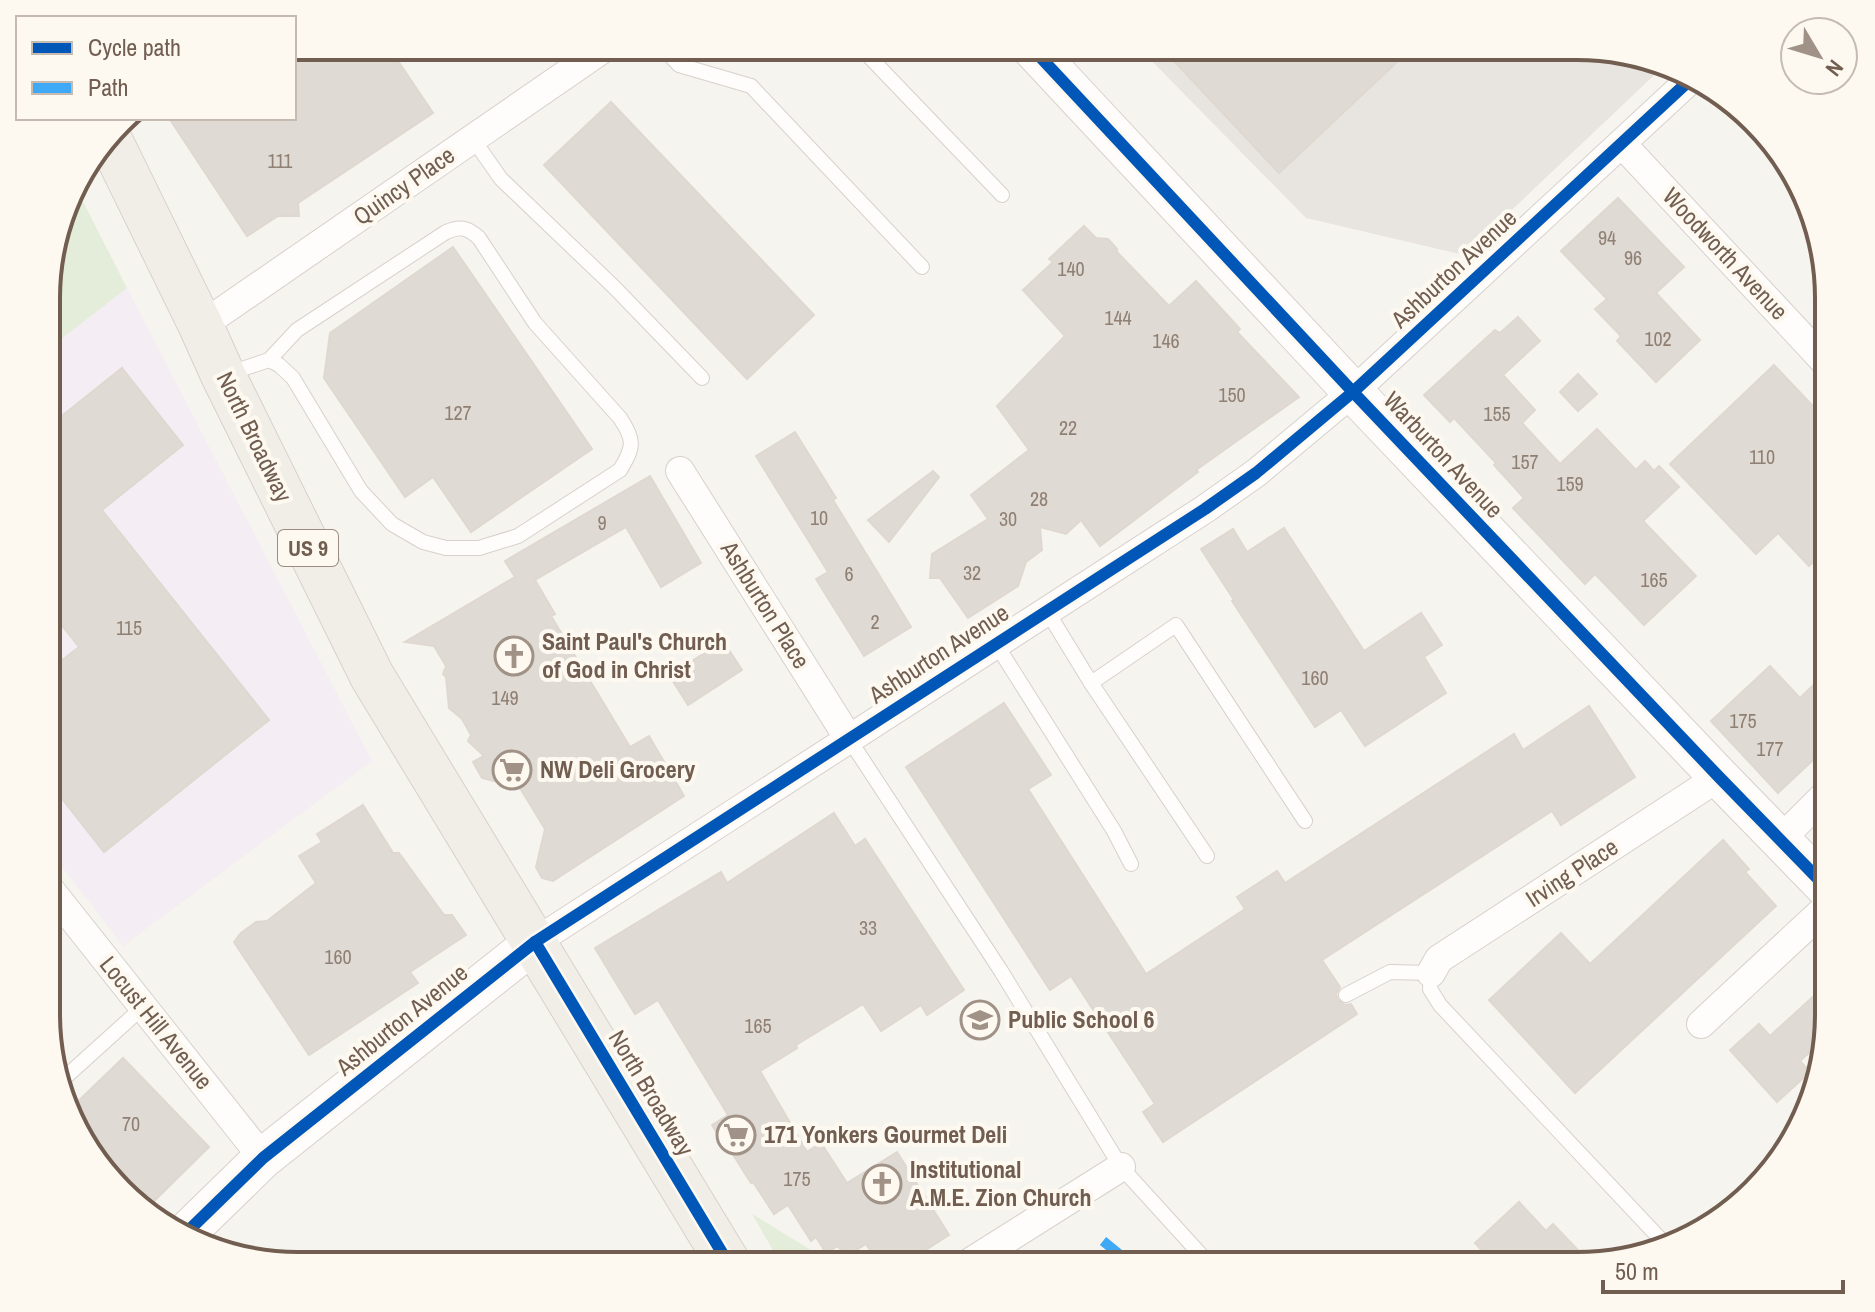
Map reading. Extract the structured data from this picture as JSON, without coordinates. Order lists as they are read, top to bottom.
{
  "streets": {
    "main road": ["North Broadway", "US 9"],
    "street": [
      "Quincy Place",
      "Woodworth Avenue",
      "Ashburton Avenue",
      "Warburton Avenue",
      "Ashburton Place",
      "Irving Place",
      "Locust Hill Avenue"
    ]
  },
  "crossings": [
    ["Quincy Place", "North Broadway"],
    ["Woodworth Avenue", "Ashburton Avenue"],
    ["Ashburton Avenue", "North Broadway"],
    ["Ashburton Avenue", "Warburton Avenue"],
    ["Ashburton Avenue", "Ashburton Place"],
    ["Ashburton Avenue", "Locust Hill Avenue"],
    ["Warburton Avenue", "Irving Place"]
  ],
  "places": {
    "church": ["Saint Paul's Church of God in Christ", "Institutional A.M.E. Zion Church"],
    "supermarket": ["NW Deli Grocery", "171 Yonkers Gourmet Deli"],
    "school or university": ["Public School 6"]
  },
  "house_numbers": [
    "111",
    "94",
    "96",
    "140",
    "144",
    "102",
    "146",
    "150",
    "127",
    "155",
    "22",
    "110",
    "157",
    "159",
    "28",
    "10",
    "30",
    "9",
    "32",
    "6",
    "165",
    "2",
    "115",
    "160",
    "149",
    "175",
    "177",
    "33",
    "160",
    "165",
    "70",
    "175"
  ],
  "legend": ["Cycle path", "Path"],
  "scale_bar": "50 m",
  "north": "bottom right"
}
